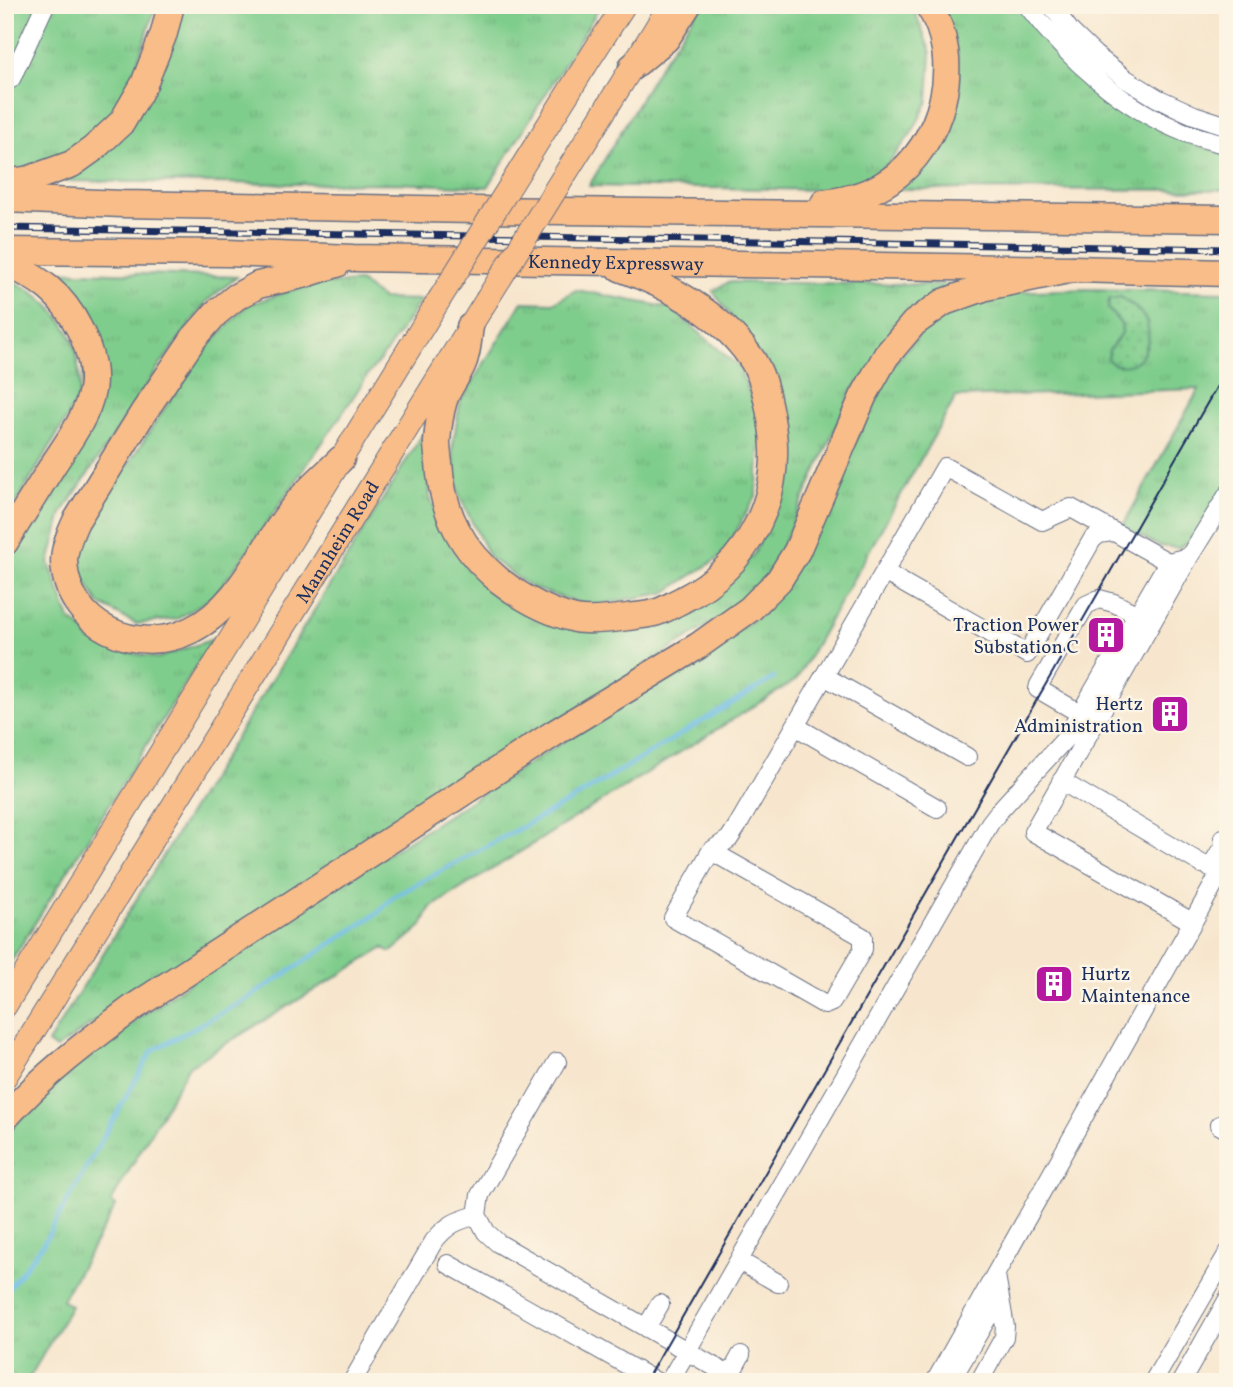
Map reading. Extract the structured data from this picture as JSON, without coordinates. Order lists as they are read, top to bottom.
{
  "streets": {
    "highway": ["Kennedy Expressway"],
    "main road": ["Mannheim Road"]
  },
  "places": {
    "building": ["Traction Power Substation C", "Hertz Administration", "Hurtz Maintenance"]
  }
}
